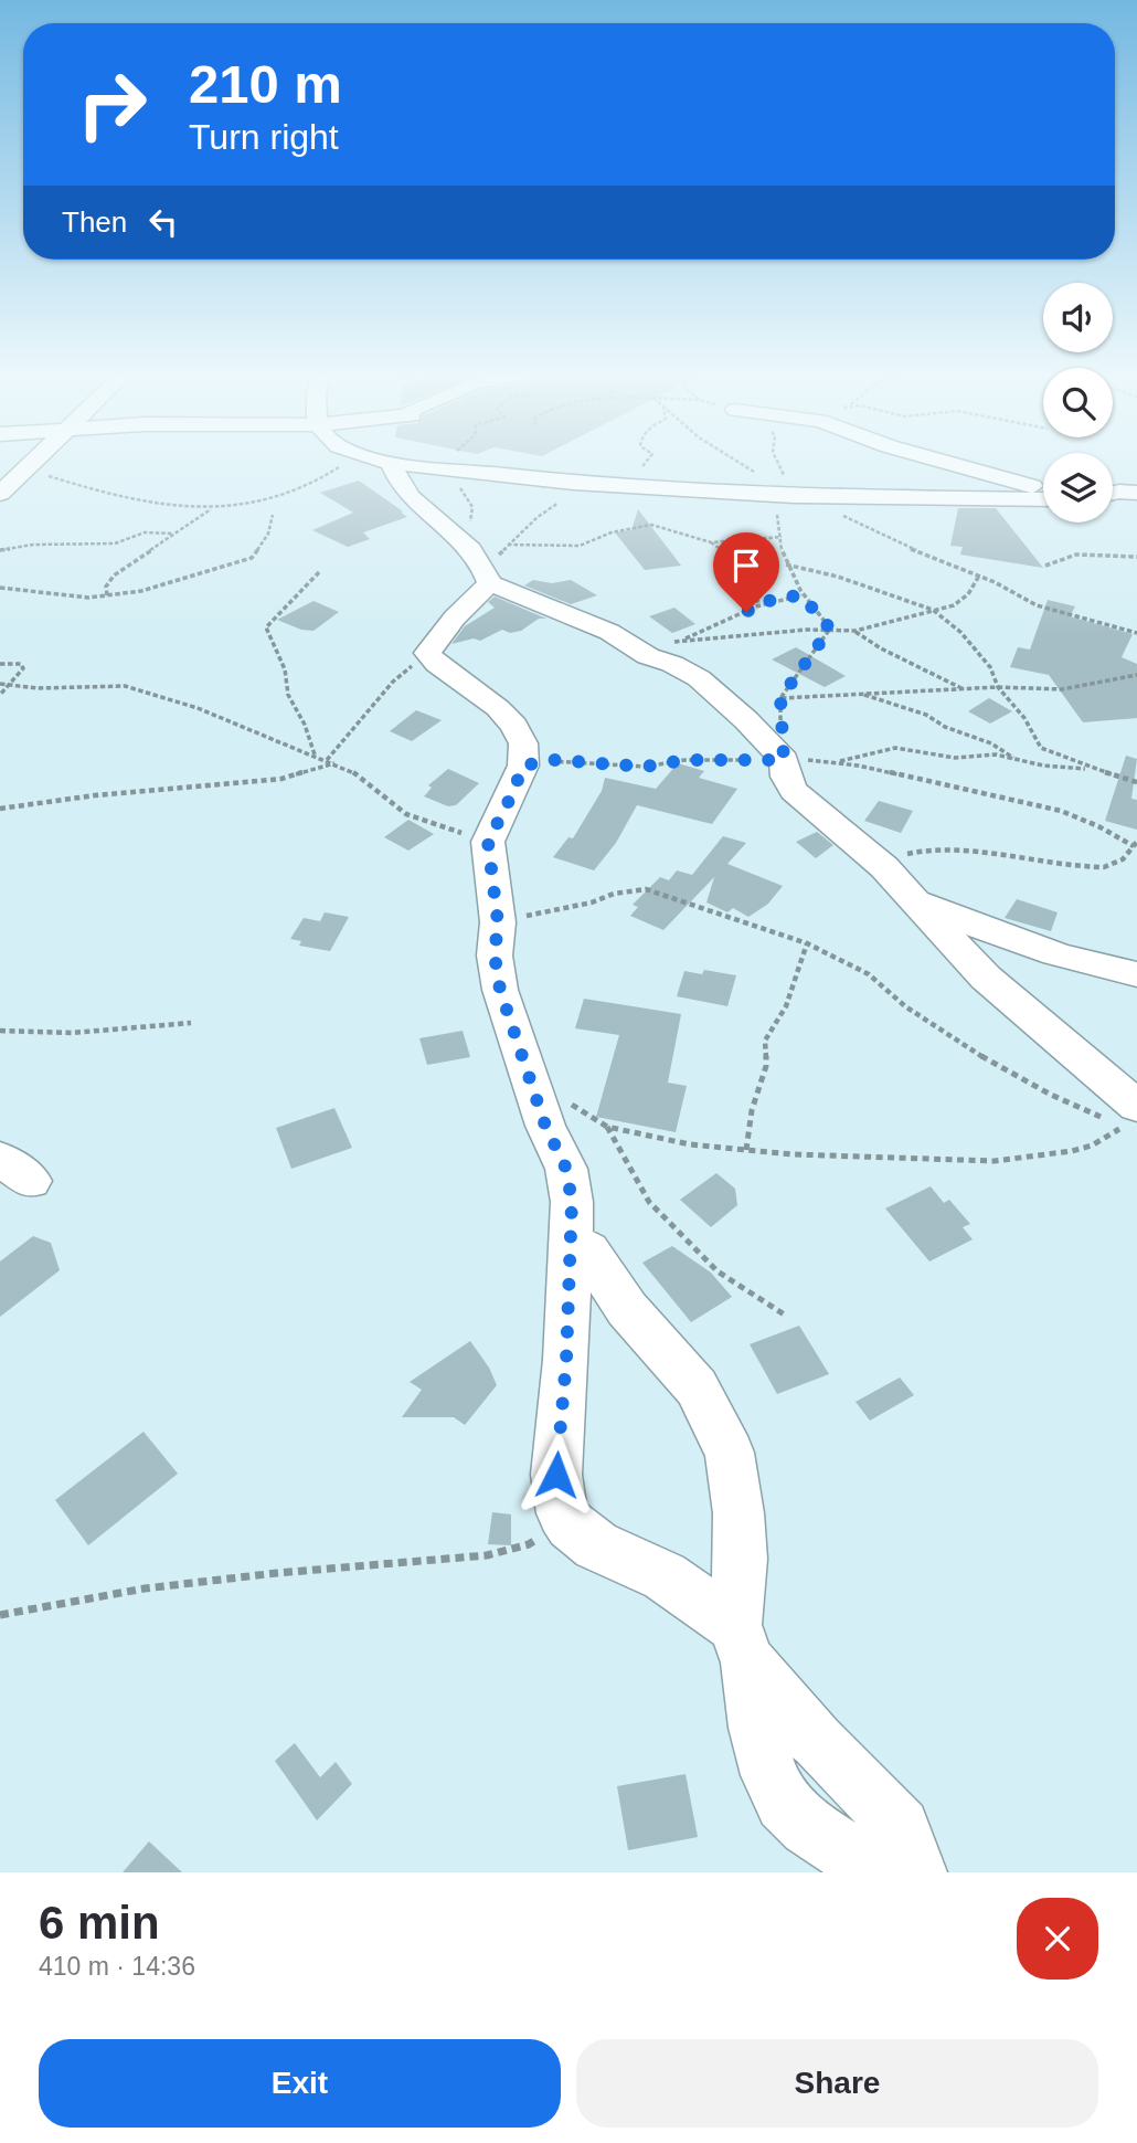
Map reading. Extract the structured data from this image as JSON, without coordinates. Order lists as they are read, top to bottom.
{
  "page": {
    "turn": ["210 m", "Turn right"],
    "then": "Then",
    "heading": ["6 min", "410 m · 14:36"],
    "buttons": ["Exit", "Share"]
  }
}
